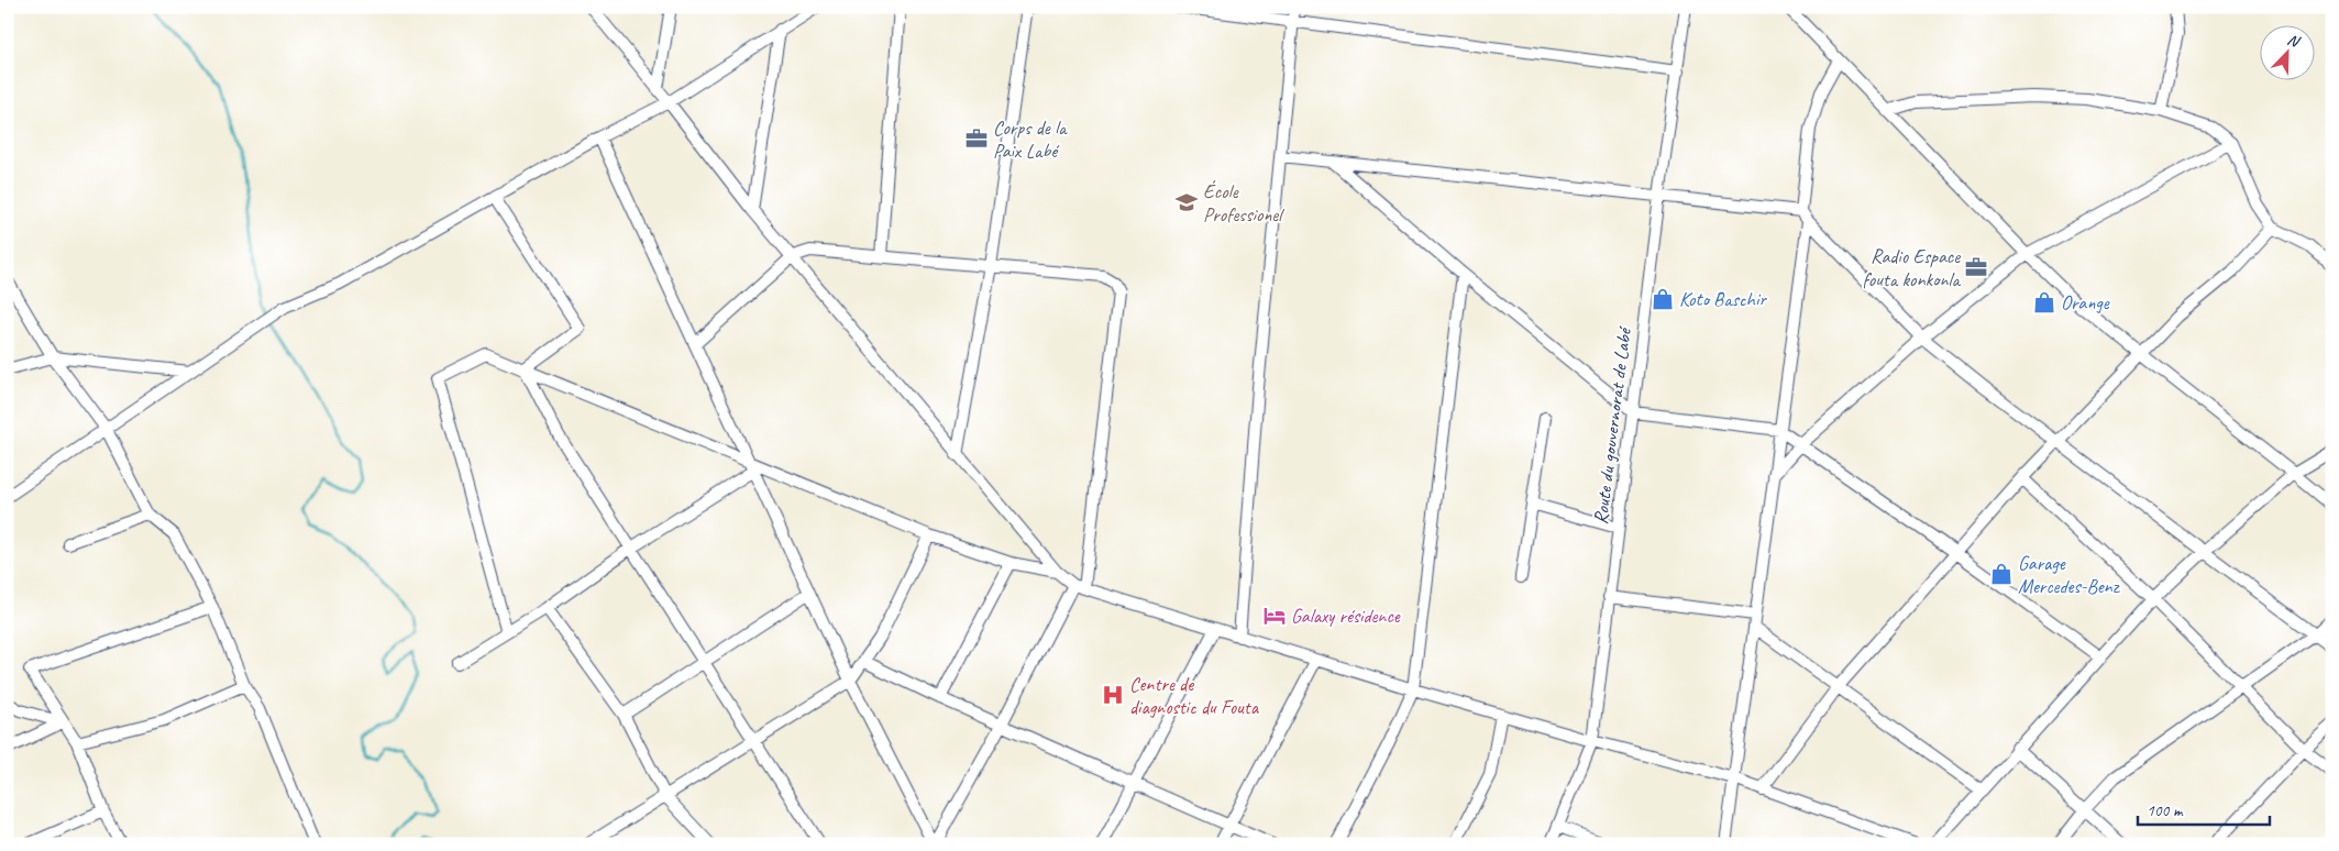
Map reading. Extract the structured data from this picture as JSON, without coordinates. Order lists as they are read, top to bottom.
{
  "streets": {
    "street": ["Route du gouvernorat de Labé"]
  },
  "places": {
    "office": ["Corps de la Paix Labé", "Radio Espace fouta konkonla"],
    "school or university": ["École Professionel"],
    "shop": ["Koto Baschir", "Orange", "Garage Mercedes-Benz"],
    "hotel": ["Galaxy résidence"],
    "hospital": ["Centre de diagnostic du Fouta"]
  },
  "scale_bar": "100 m",
  "north": "top right"
}
